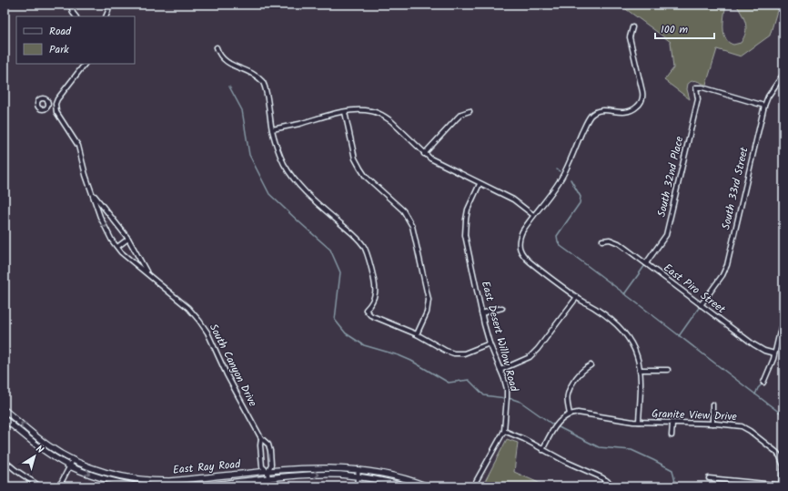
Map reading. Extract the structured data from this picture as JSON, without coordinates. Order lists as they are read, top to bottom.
{
  "streets": {
    "main road": ["East Ray Road"],
    "street": [
      "South 32nd Place",
      "South 33rd Street",
      "East Piro Street",
      "East Desert Willow Road",
      "South Canyon Drive",
      "Granite View Drive"
    ]
  },
  "crossings": [
    ["South 32nd Place", "South 33rd Street"],
    ["South 32nd Place", "East Piro Street"],
    ["South 33rd Street", "East Piro Street"],
    ["South Canyon Drive", "East Ray Road"]
  ],
  "legend": ["Road", "Park"],
  "scale_bar": "100 m",
  "north": "top right"
}
